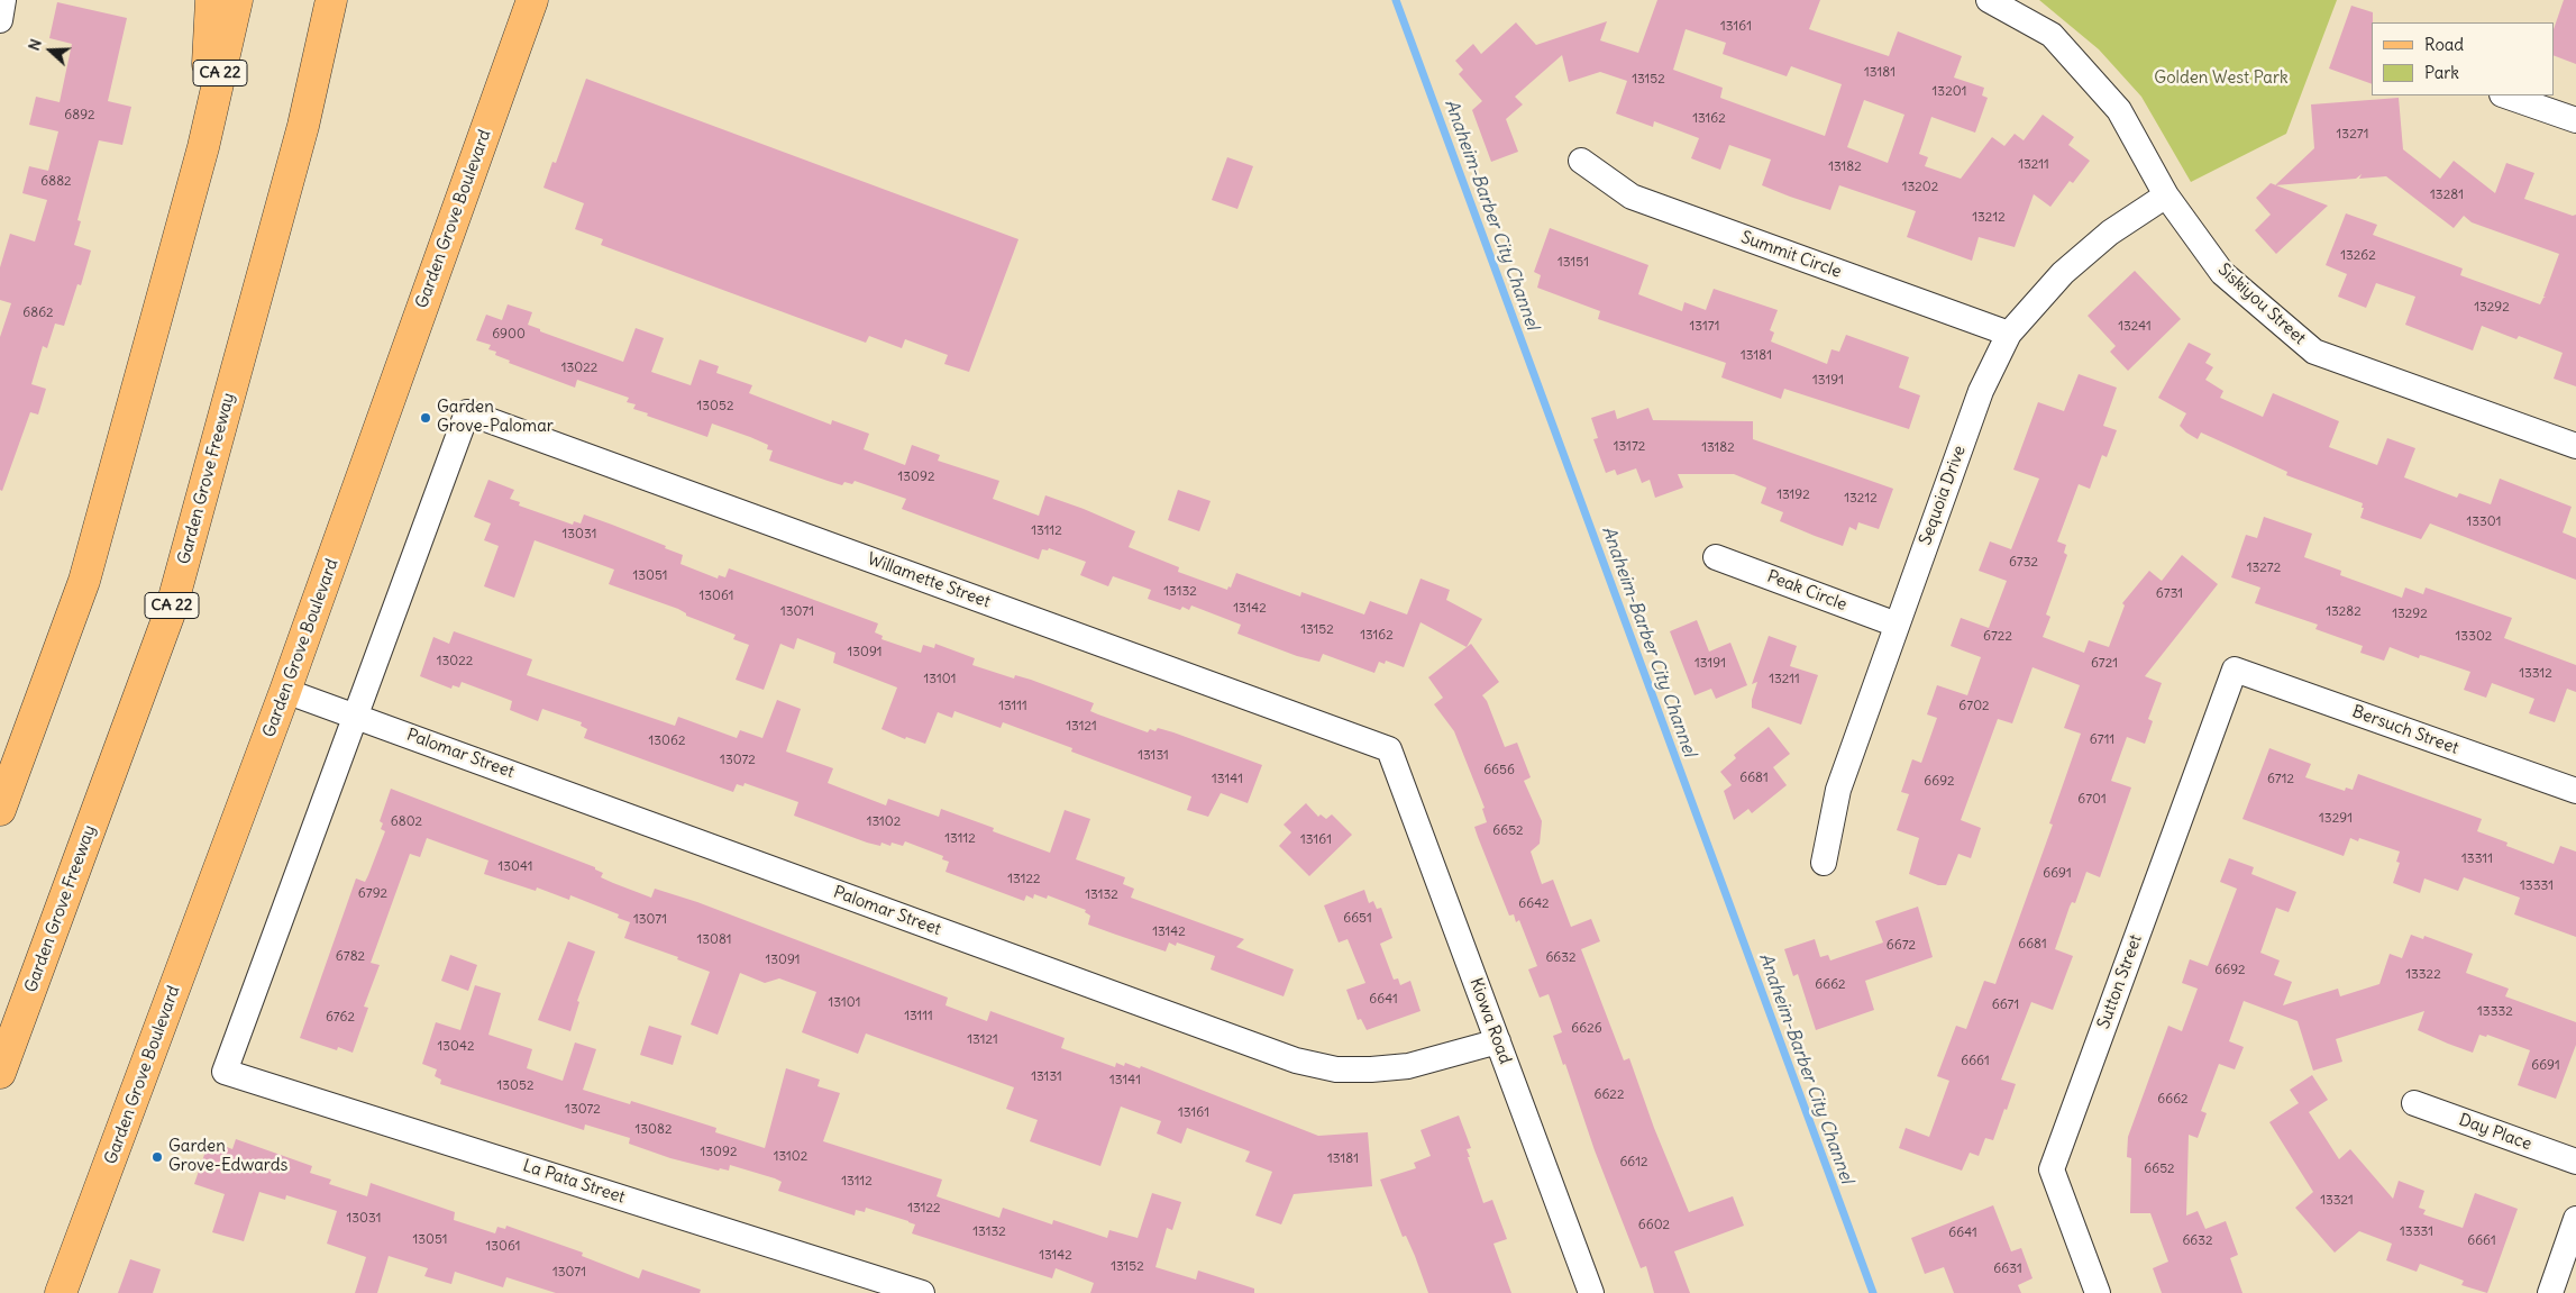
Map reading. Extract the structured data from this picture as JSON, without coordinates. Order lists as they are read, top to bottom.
{
  "streets": {
    "main road": ["CA 22", "Garden Grove Boulevard", "Garden Grove Freeway"],
    "street": [
      "Summit Circle",
      "Siskiyou Street",
      "Sequoia Drive",
      "Willamette Street",
      "Peak Circle",
      "Bersuch Street",
      "Palomar Street",
      "Sutton Street",
      "Kiowa Road",
      "Day Place",
      "La Pata Street"
    ]
  },
  "crossings": [
    ["Garden Grove Boulevard", "Palomar Street"],
    ["Summit Circle", "Sequoia Drive"],
    ["Siskiyou Street", "Sequoia Drive"],
    ["Sequoia Drive", "Peak Circle"],
    ["Willamette Street", "Palomar Street"],
    ["Willamette Street", "Kiowa Road"],
    ["Willamette Street", "La Pata Street"],
    ["Bersuch Street", "Sutton Street"],
    ["Palomar Street", "Kiowa Road"],
    ["Palomar Street", "La Pata Street"]
  ],
  "water": ["Anaheim-Barber City Channel"],
  "parks": ["Golden West Park"],
  "places": ["Garden Grove-Palomar", "Garden Grove-Edwards"],
  "house_numbers": [
    "13161",
    "13181",
    "13152",
    "13201",
    "6892",
    "13162",
    "13271",
    "13211",
    "13182",
    "6882",
    "13202",
    "13281",
    "13212",
    "13262",
    "13151",
    "13292",
    "6862",
    "13171",
    "13241",
    "6900",
    "13181",
    "13022",
    "13191",
    "13052",
    "13172",
    "13182",
    "13092",
    "13192",
    "13212",
    "13301",
    "13112",
    "13031",
    "6732",
    "13272",
    "13051",
    "13132",
    "6731",
    "13061",
    "13142",
    "13071",
    "13282",
    "13292",
    "13152",
    "13162",
    "6722",
    "13302",
    "13091",
    "13022",
    "13191",
    "6721",
    "13312",
    "13101",
    "13211",
    "13111",
    "6702",
    "13121",
    "6711",
    "13062",
    "13131",
    "13072",
    "6656",
    "6681",
    "13141",
    "6712",
    "6692",
    "6701",
    "13291",
    "6802",
    "13102",
    "6652",
    "13112",
    "13161",
    "13311",
    "13041",
    "6691",
    "13122",
    "13331",
    "6792",
    "13132",
    "6642",
    "6651",
    "13071",
    "13142",
    "13081",
    "6681",
    "6672",
    "6782",
    "6632",
    "13091",
    "6692",
    "13322",
    "6662",
    "6641",
    "13101",
    "6671",
    "13332",
    "13111",
    "6762",
    "6626",
    "13121",
    "13042",
    "6661",
    "6691",
    "13131",
    "13141",
    "13052",
    "6622",
    "6662",
    "13072",
    "13161",
    "13082",
    "13092",
    "13102",
    "13181",
    "6612",
    "6652",
    "13112",
    "13321",
    "13122",
    "13031",
    "6602",
    "13132",
    "13331",
    "6641",
    "13051",
    "6632",
    "6661",
    "13061",
    "13142",
    "13152",
    "6631",
    "13071"
  ],
  "legend": ["Road", "Park"],
  "north": "left"
}
